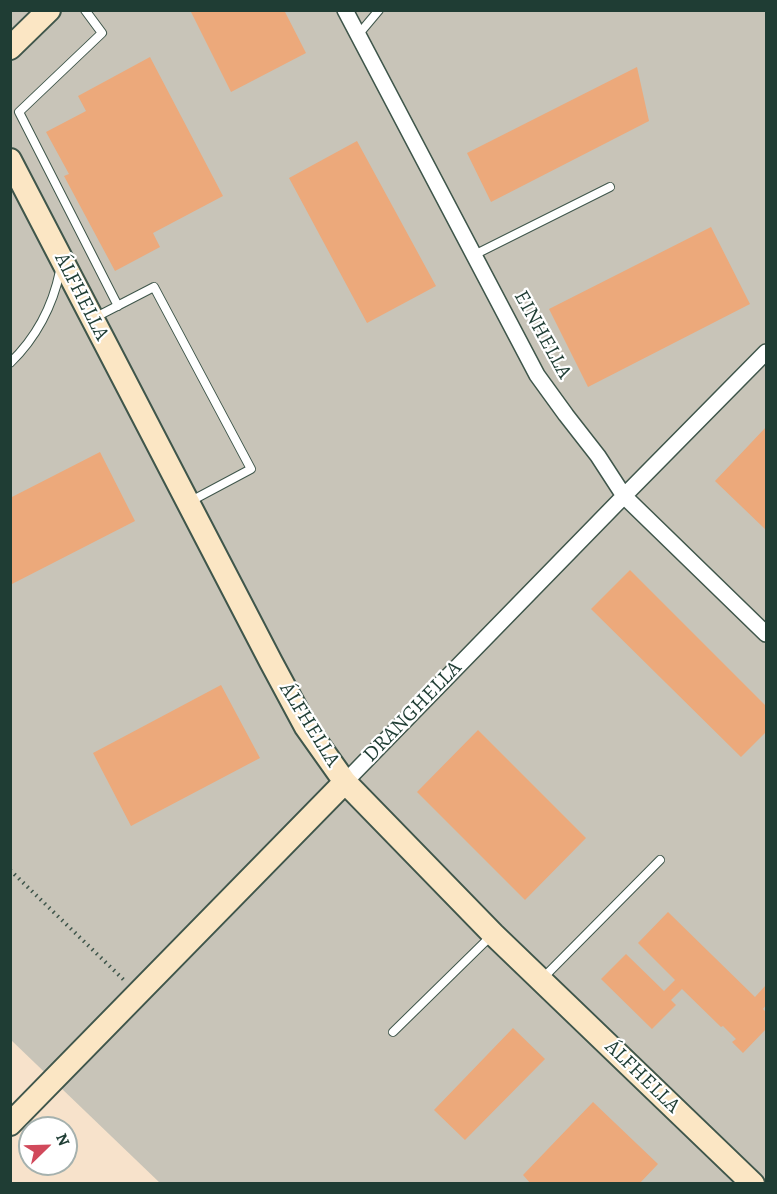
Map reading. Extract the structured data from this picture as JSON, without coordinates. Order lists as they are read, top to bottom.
{
  "streets": {
    "street": ["ÁLFHELLA", "EINHELLA", "DRANGHELLA"]
  },
  "crossings": [
    ["ÁLFHELLA", "DRANGHELLA"],
    ["EINHELLA", "DRANGHELLA"]
  ],
  "north": "top right"
}
